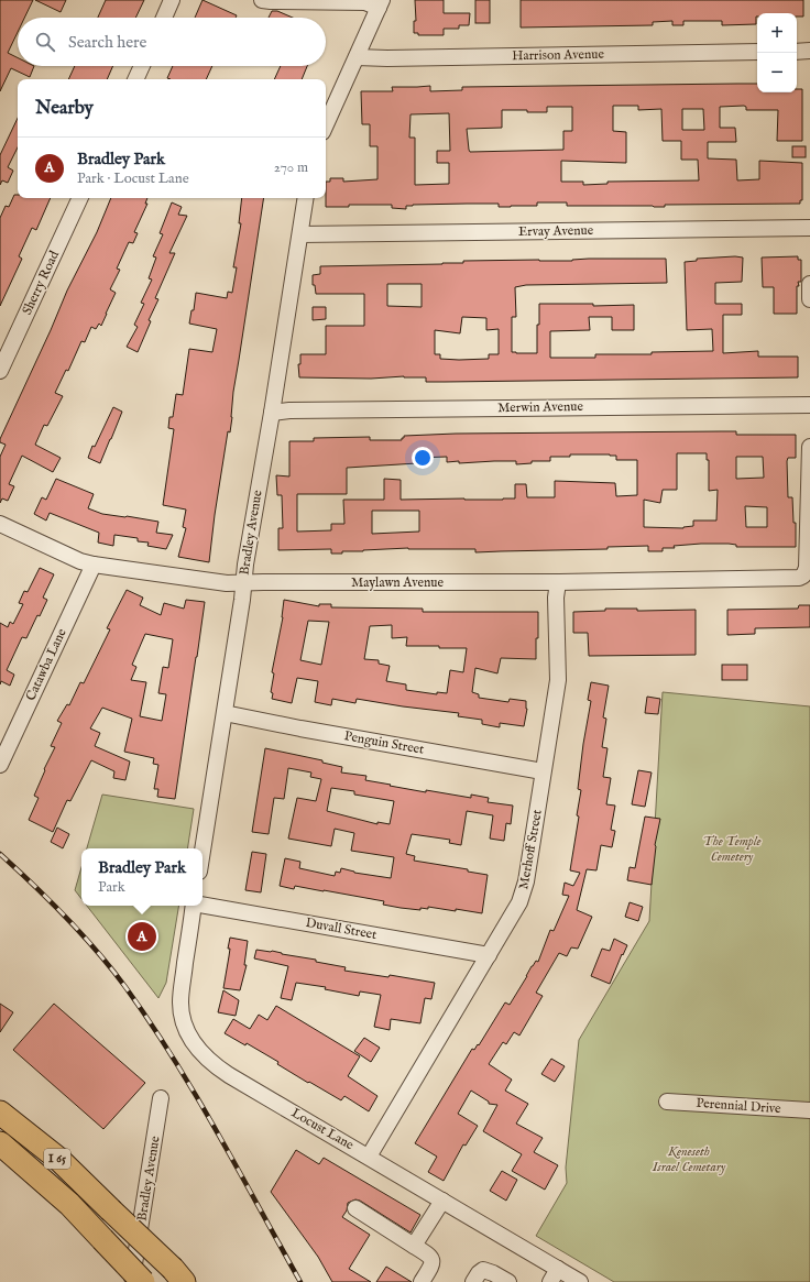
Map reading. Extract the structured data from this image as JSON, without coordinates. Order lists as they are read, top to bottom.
{
  "streets": {
    "highway": ["I 65"],
    "street": [
      "Harrison Avenue",
      "Ervay Avenue",
      "Sherry Road",
      "Merwin Avenue",
      "Bradley Avenue",
      "Maylawn Avenue",
      "Catawba Lane",
      "Penguin Street",
      "Merhoff Street",
      "Duvall Street",
      "Perennial Drive",
      "Locust Lane"
    ]
  },
  "crossings": [
    ["Ervay Avenue", "Bradley Avenue"],
    ["Merwin Avenue", "Bradley Avenue"],
    ["Bradley Avenue", "Maylawn Avenue"],
    ["Bradley Avenue", "Penguin Street"],
    ["Maylawn Avenue", "Catawba Lane"],
    ["Maylawn Avenue", "Merhoff Street"],
    ["Penguin Street", "Merhoff Street"],
    ["Merhoff Street", "Duvall Street"],
    ["Merhoff Street", "Locust Lane"]
  ],
  "parks": ["The Temple Cemetery", "Keneseth Israel Cemetary"],
  "page": {
    "map_buttons": ["+", "−"],
    "search": "Search here",
    "heading": "Nearby",
    "list": [
      {
        "mark": "A",
        "name": "Bradley Park",
        "note": "Park · Locust Lane",
        "value": "270 m"
      }
    ],
    "popup": ["Bradley Park", "Park"],
    "pins": "A"
  }
}
